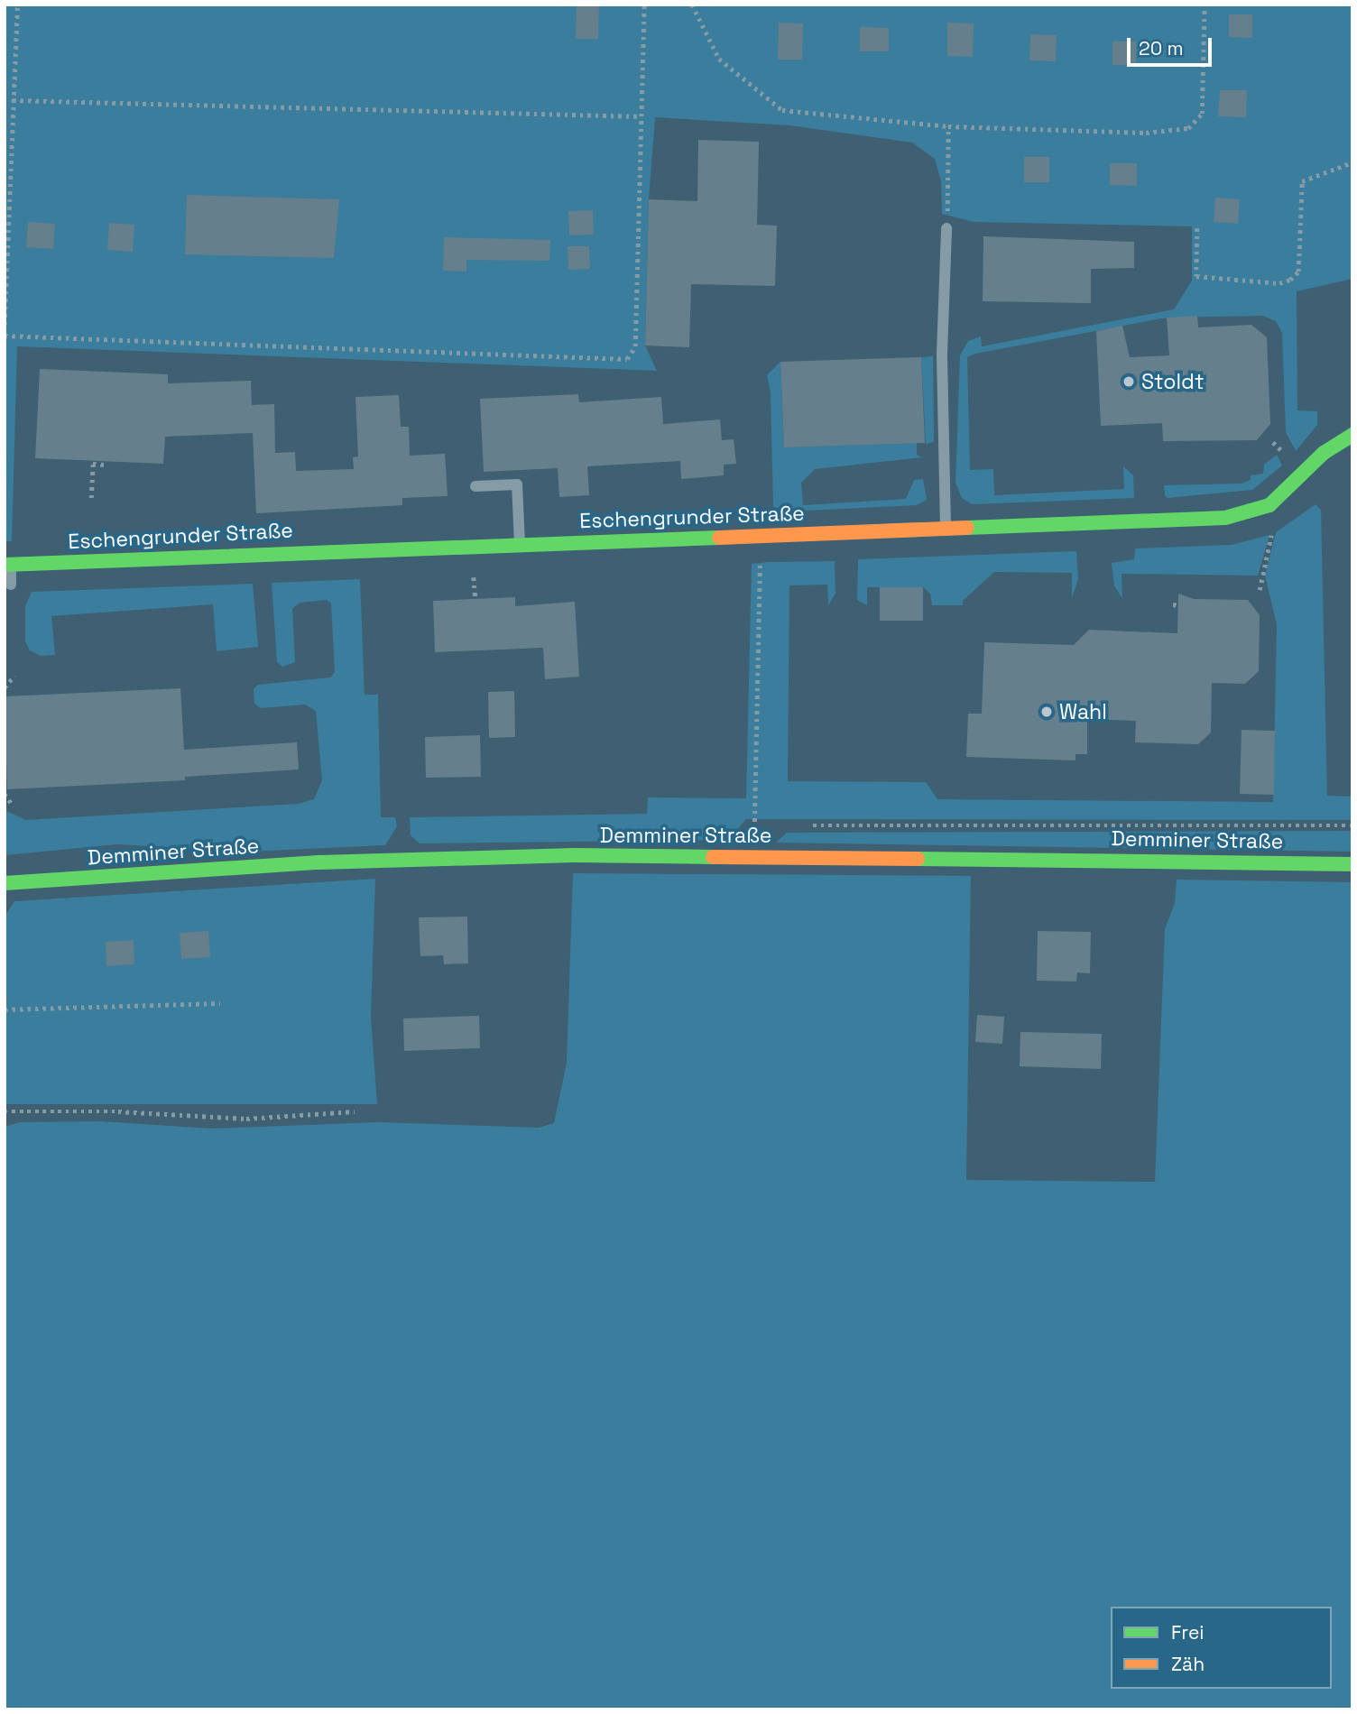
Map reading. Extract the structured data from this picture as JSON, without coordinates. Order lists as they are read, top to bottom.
{
  "streets": {
    "street": ["Eschengrunder Straße", "Demminer Straße"]
  },
  "places": ["Stoldt", "Wahl"],
  "legend": ["Frei", "Zäh"],
  "scale_bar": "20 m"
}
